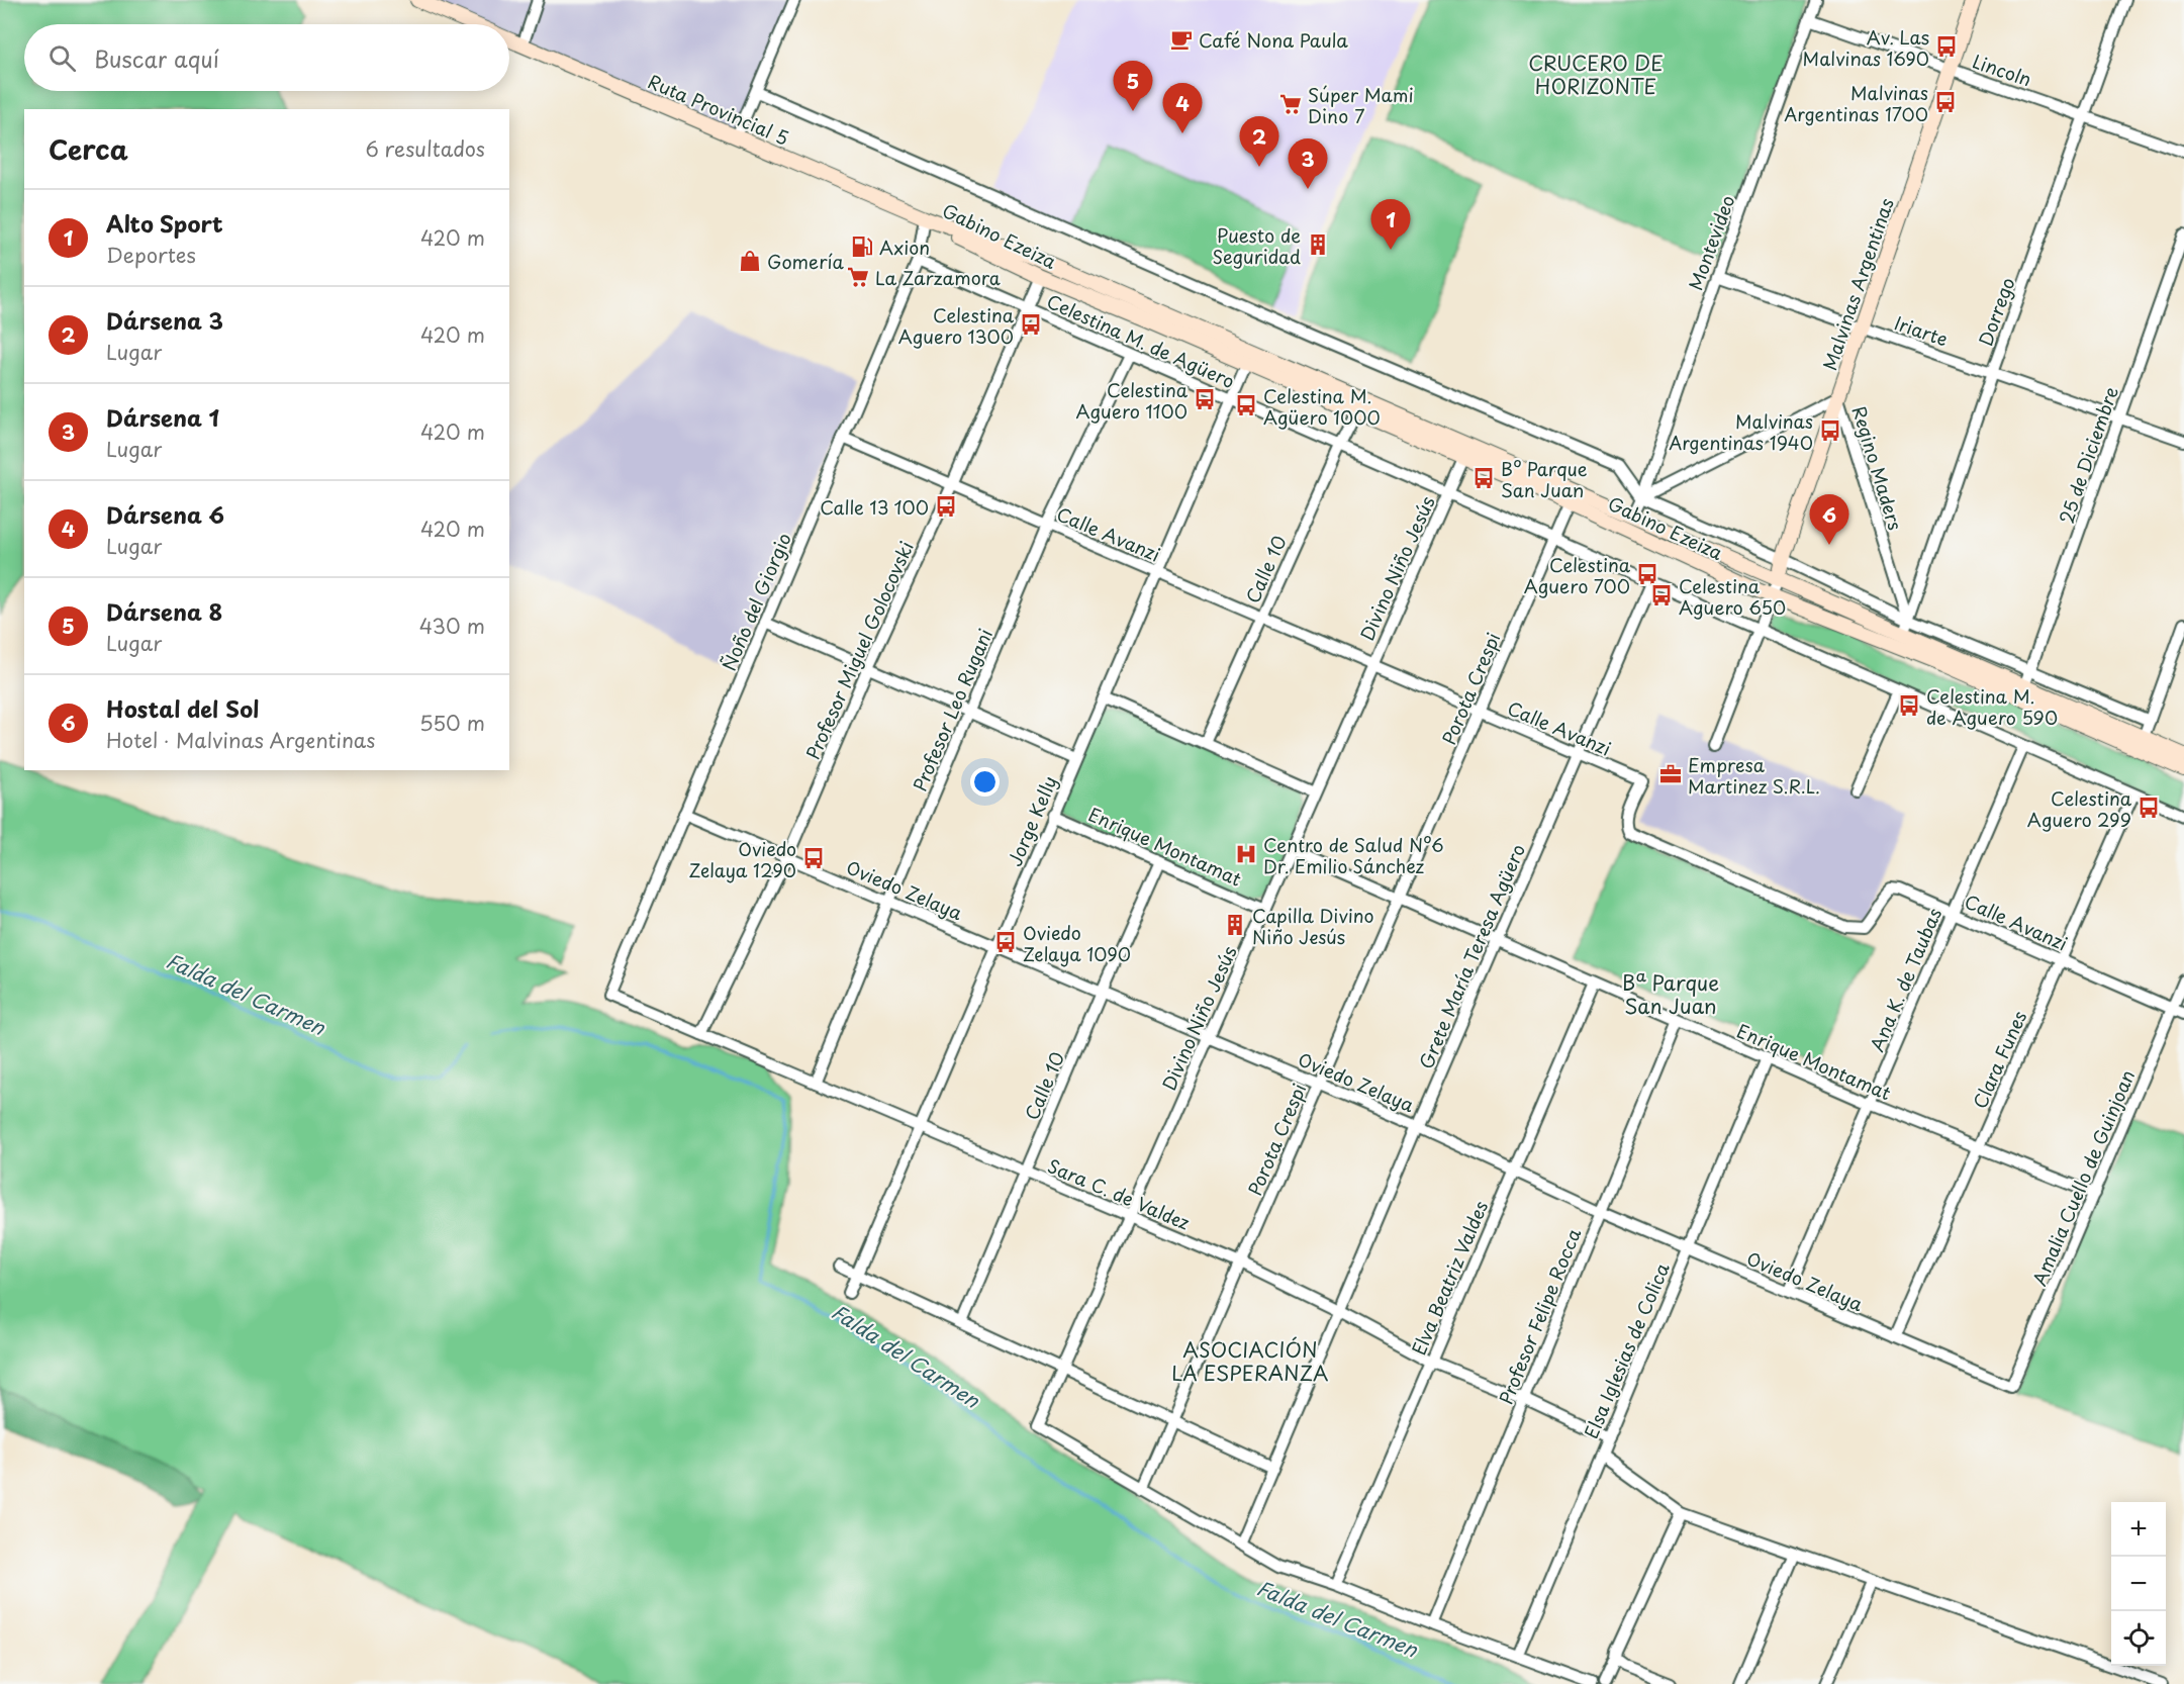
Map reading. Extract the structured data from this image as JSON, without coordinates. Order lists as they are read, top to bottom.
{
  "streets": {
    "main road": ["Ruta Provincial 5", "Gabino Ezeiza", "Malvinas Argentinas"],
    "street": [
      "Lincoln",
      "Montevideo",
      "Dorrego",
      "Iriarte",
      "Celestina M. de Agüero",
      "25 de Diciembre",
      "Regino Maders",
      "Calle Avanzi",
      "Divino Niño Jesús",
      "Calle 10",
      "Ñoño del Giorgio",
      "Profesor Miguel Golocovski",
      "Porota Crespi",
      "Profesor Leo Rugani",
      "Jorge Kelly",
      "Enrique Montamat",
      "Oviedo Zelaya",
      "Grete María Teresa Agüero",
      "Ana K. de Taubas",
      "Clara Funes",
      "Amalia Cuello de Guinjoan",
      "Sara C. de Valdez",
      "Elva Beatriz Valdes",
      "Profesor Felipe Rocca",
      "Elsa Iglesias de Colica"
    ]
  },
  "crossings": [
    ["Lincoln", "Montevideo"],
    ["Lincoln", "Malvinas Argentinas"],
    ["Lincoln", "Dorrego"],
    ["Ruta Provincial 5", "Gabino Ezeiza"],
    ["Ruta Provincial 5", "Ñoño del Giorgio"],
    ["Gabino Ezeiza", "Montevideo"],
    ["Gabino Ezeiza", "Malvinas Argentinas"],
    ["Gabino Ezeiza", "Dorrego"],
    ["Gabino Ezeiza", "25 de Diciembre"],
    ["Gabino Ezeiza", "Divino Niño Jesús"],
    ["Gabino Ezeiza", "Calle 10"],
    ["Gabino Ezeiza", "Ñoño del Giorgio"],
    ["Gabino Ezeiza", "Profesor Miguel Golocovski"],
    ["Gabino Ezeiza", "Porota Crespi"],
    ["Gabino Ezeiza", "Jorge Kelly"],
    ["Montevideo", "Iriarte"],
    ["Montevideo", "Regino Maders"],
    ["Malvinas Argentinas", "Iriarte"],
    ["Malvinas Argentinas", "Regino Maders"],
    ["Dorrego", "Iriarte"],
    ["Dorrego", "Regino Maders"],
    ["Iriarte", "25 de Diciembre"],
    ["Celestina M. de Agüero", "Divino Niño Jesús"],
    ["Celestina M. de Agüero", "Calle 10"],
    ["Celestina M. de Agüero", "Ñoño del Giorgio"],
    ["Celestina M. de Agüero", "Profesor Miguel Golocovski"],
    ["Celestina M. de Agüero", "Porota Crespi"],
    ["Celestina M. de Agüero", "Profesor Leo Rugani"],
    ["Celestina M. de Agüero", "Jorge Kelly"],
    ["Celestina M. de Agüero", "Grete María Teresa Agüero"],
    ["Celestina M. de Agüero", "Ana K. de Taubas"],
    ["Celestina M. de Agüero", "Clara Funes"],
    ["Calle Avanzi", "Divino Niño Jesús"],
    ["Calle Avanzi", "Calle 10"],
    ["Calle Avanzi", "Ñoño del Giorgio"],
    ["Calle Avanzi", "Profesor Miguel Golocovski"],
    ["Calle Avanzi", "Porota Crespi"],
    ["Calle Avanzi", "Profesor Leo Rugani"],
    ["Calle Avanzi", "Jorge Kelly"],
    ["Calle Avanzi", "Grete María Teresa Agüero"],
    ["Calle Avanzi", "Ana K. de Taubas"],
    ["Calle Avanzi", "Clara Funes"],
    ["Calle Avanzi", "Amalia Cuello de Guinjoan"],
    ["Divino Niño Jesús", "Porota Crespi"],
    ["Divino Niño Jesús", "Enrique Montamat"],
    ["Divino Niño Jesús", "Oviedo Zelaya"],
    ["Divino Niño Jesús", "Sara C. de Valdez"],
    ["Calle 10", "Enrique Montamat"],
    ["Calle 10", "Oviedo Zelaya"],
    ["Calle 10", "Sara C. de Valdez"],
    ["Ñoño del Giorgio", "Oviedo Zelaya"],
    ["Ñoño del Giorgio", "Sara C. de Valdez"],
    ["Profesor Miguel Golocovski", "Oviedo Zelaya"],
    ["Profesor Miguel Golocovski", "Sara C. de Valdez"],
    ["Porota Crespi", "Enrique Montamat"],
    ["Porota Crespi", "Oviedo Zelaya"],
    ["Porota Crespi", "Sara C. de Valdez"],
    ["Profesor Leo Rugani", "Oviedo Zelaya"],
    ["Profesor Leo Rugani", "Sara C. de Valdez"],
    ["Jorge Kelly", "Enrique Montamat"],
    ["Jorge Kelly", "Oviedo Zelaya"],
    ["Jorge Kelly", "Sara C. de Valdez"],
    ["Enrique Montamat", "Grete María Teresa Agüero"],
    ["Enrique Montamat", "Ana K. de Taubas"],
    ["Enrique Montamat", "Clara Funes"],
    ["Enrique Montamat", "Amalia Cuello de Guinjoan"],
    ["Enrique Montamat", "Elva Beatriz Valdes"],
    ["Enrique Montamat", "Profesor Felipe Rocca"],
    ["Enrique Montamat", "Elsa Iglesias de Colica"],
    ["Oviedo Zelaya", "Grete María Teresa Agüero"],
    ["Oviedo Zelaya", "Ana K. de Taubas"],
    ["Oviedo Zelaya", "Clara Funes"],
    ["Oviedo Zelaya", "Amalia Cuello de Guinjoan"],
    ["Oviedo Zelaya", "Elva Beatriz Valdes"],
    ["Oviedo Zelaya", "Profesor Felipe Rocca"],
    ["Oviedo Zelaya", "Elsa Iglesias de Colica"],
    ["Grete María Teresa Agüero", "Sara C. de Valdez"],
    ["Sara C. de Valdez", "Elva Beatriz Valdes"],
    ["Sara C. de Valdez", "Profesor Felipe Rocca"],
    ["Sara C. de Valdez", "Elsa Iglesias de Colica"]
  ],
  "districts": ["CRUCERO DE HORIZONTE", "Bª Parque San Juan", "ASOCIACIÓN LA ESPERANZA"],
  "water": ["Falda del Carmen"],
  "places": {
    "cafe": ["Café Nona Paula"],
    "bus stop": [
      "Av. Las Malvinas 1690",
      "Malvinas Argentinas 1700",
      "Celestina Aguero 1300",
      "Celestina Aguero 1100",
      "Celestina M. Agüero 1000",
      "Malvinas Argentinas 1940",
      "Bº Parque San Juan",
      "Calle 13 100",
      "Celestina Aguero 700",
      "Celestina Aguero 650",
      "Celestina M. de Aguero 590",
      "Celestina Aguero 299",
      "Oviedo Zelaya 1290",
      "Oviedo Zelaya 1090"
    ],
    "supermarket": ["Súper Mami Dino 7", "La Zarzamora"],
    "building": ["Puesto de Seguridad", "Capilla Divino Niño Jesús"],
    "fuel station": ["Axion"],
    "shop": ["Gomería"],
    "office": ["Empresa Martinez S.R.L."],
    "hospital": ["Centro de Salud Nº6 Dr. Emilio Sánchez"]
  },
  "page": {
    "search": "Buscar aquí",
    "pins": [
      "5",
      "4",
      "2",
      "3",
      "1",
      "6"
    ],
    "heading": ["Cerca", "6 resultados"],
    "list": [
      {
        "mark": "1",
        "name": "Alto Sport",
        "note": "Deportes",
        "value": "420 m"
      },
      {
        "mark": "2",
        "name": "Dársena 3",
        "note": "Lugar",
        "value": "420 m"
      },
      {
        "mark": "3",
        "name": "Dársena 1",
        "note": "Lugar",
        "value": "420 m"
      },
      {
        "mark": "4",
        "name": "Dársena 6",
        "note": "Lugar",
        "value": "420 m"
      },
      {
        "mark": "5",
        "name": "Dársena 8",
        "note": "Lugar",
        "value": "430 m"
      },
      {
        "mark": "6",
        "name": "Hostal del Sol",
        "note": "Hotel · Malvinas Argentinas",
        "value": "550 m"
      }
    ],
    "map_buttons": ["+", "−"]
  }
}
